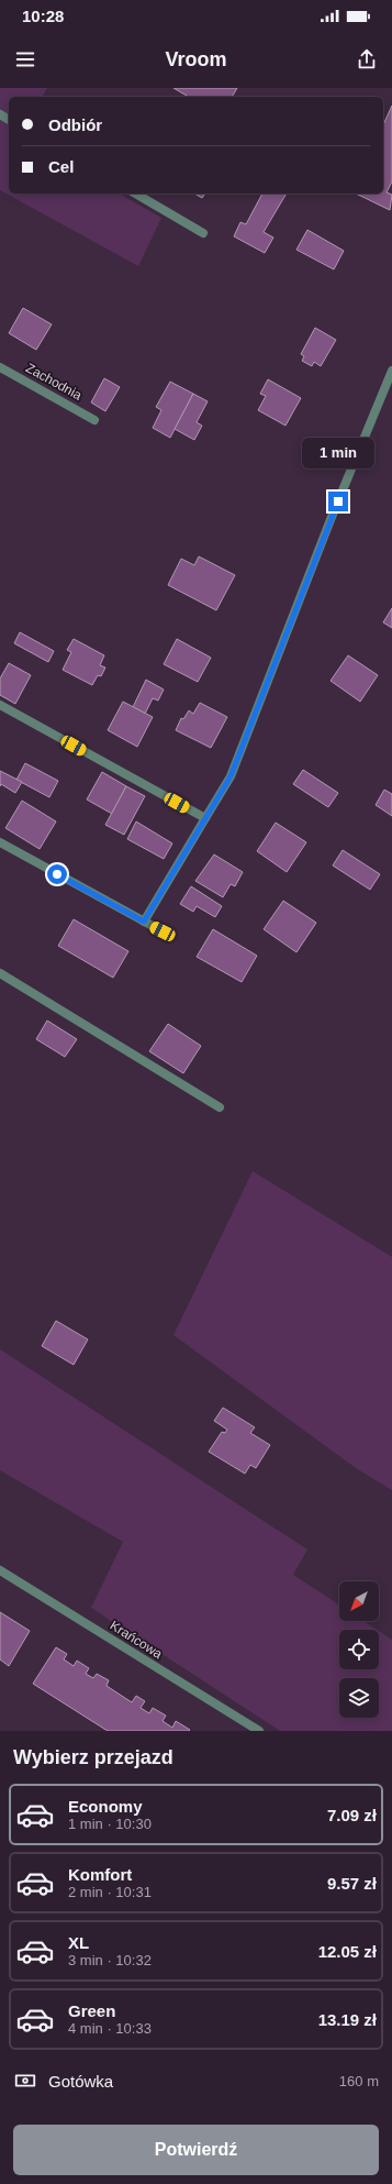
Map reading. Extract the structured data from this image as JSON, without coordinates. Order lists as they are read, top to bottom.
{
  "streets": {
    "street": ["Zachodnia", "Krańcowa"]
  },
  "north": "bottom left",
  "page": {
    "status": "10:28",
    "header": "Vroom",
    "banner": ["Odbiór", "Cel"],
    "bubble": "1 min",
    "heading": "Wybierz przejazd",
    "list": [
      {
        "name": "Economy",
        "note": "1 min · 10:30",
        "value": "7.09 zł"
      },
      {
        "name": "Komfort",
        "note": "2 min · 10:31",
        "value": "9.57 zł"
      },
      {
        "name": "XL",
        "note": "3 min · 10:32",
        "value": "12.05 zł"
      },
      {
        "name": "Green",
        "note": "4 min · 10:33",
        "value": "13.19 zł"
      }
    ],
    "pay": ["Gotówka", "160 m"],
    "buttons": "Potwierdź"
  }
}
